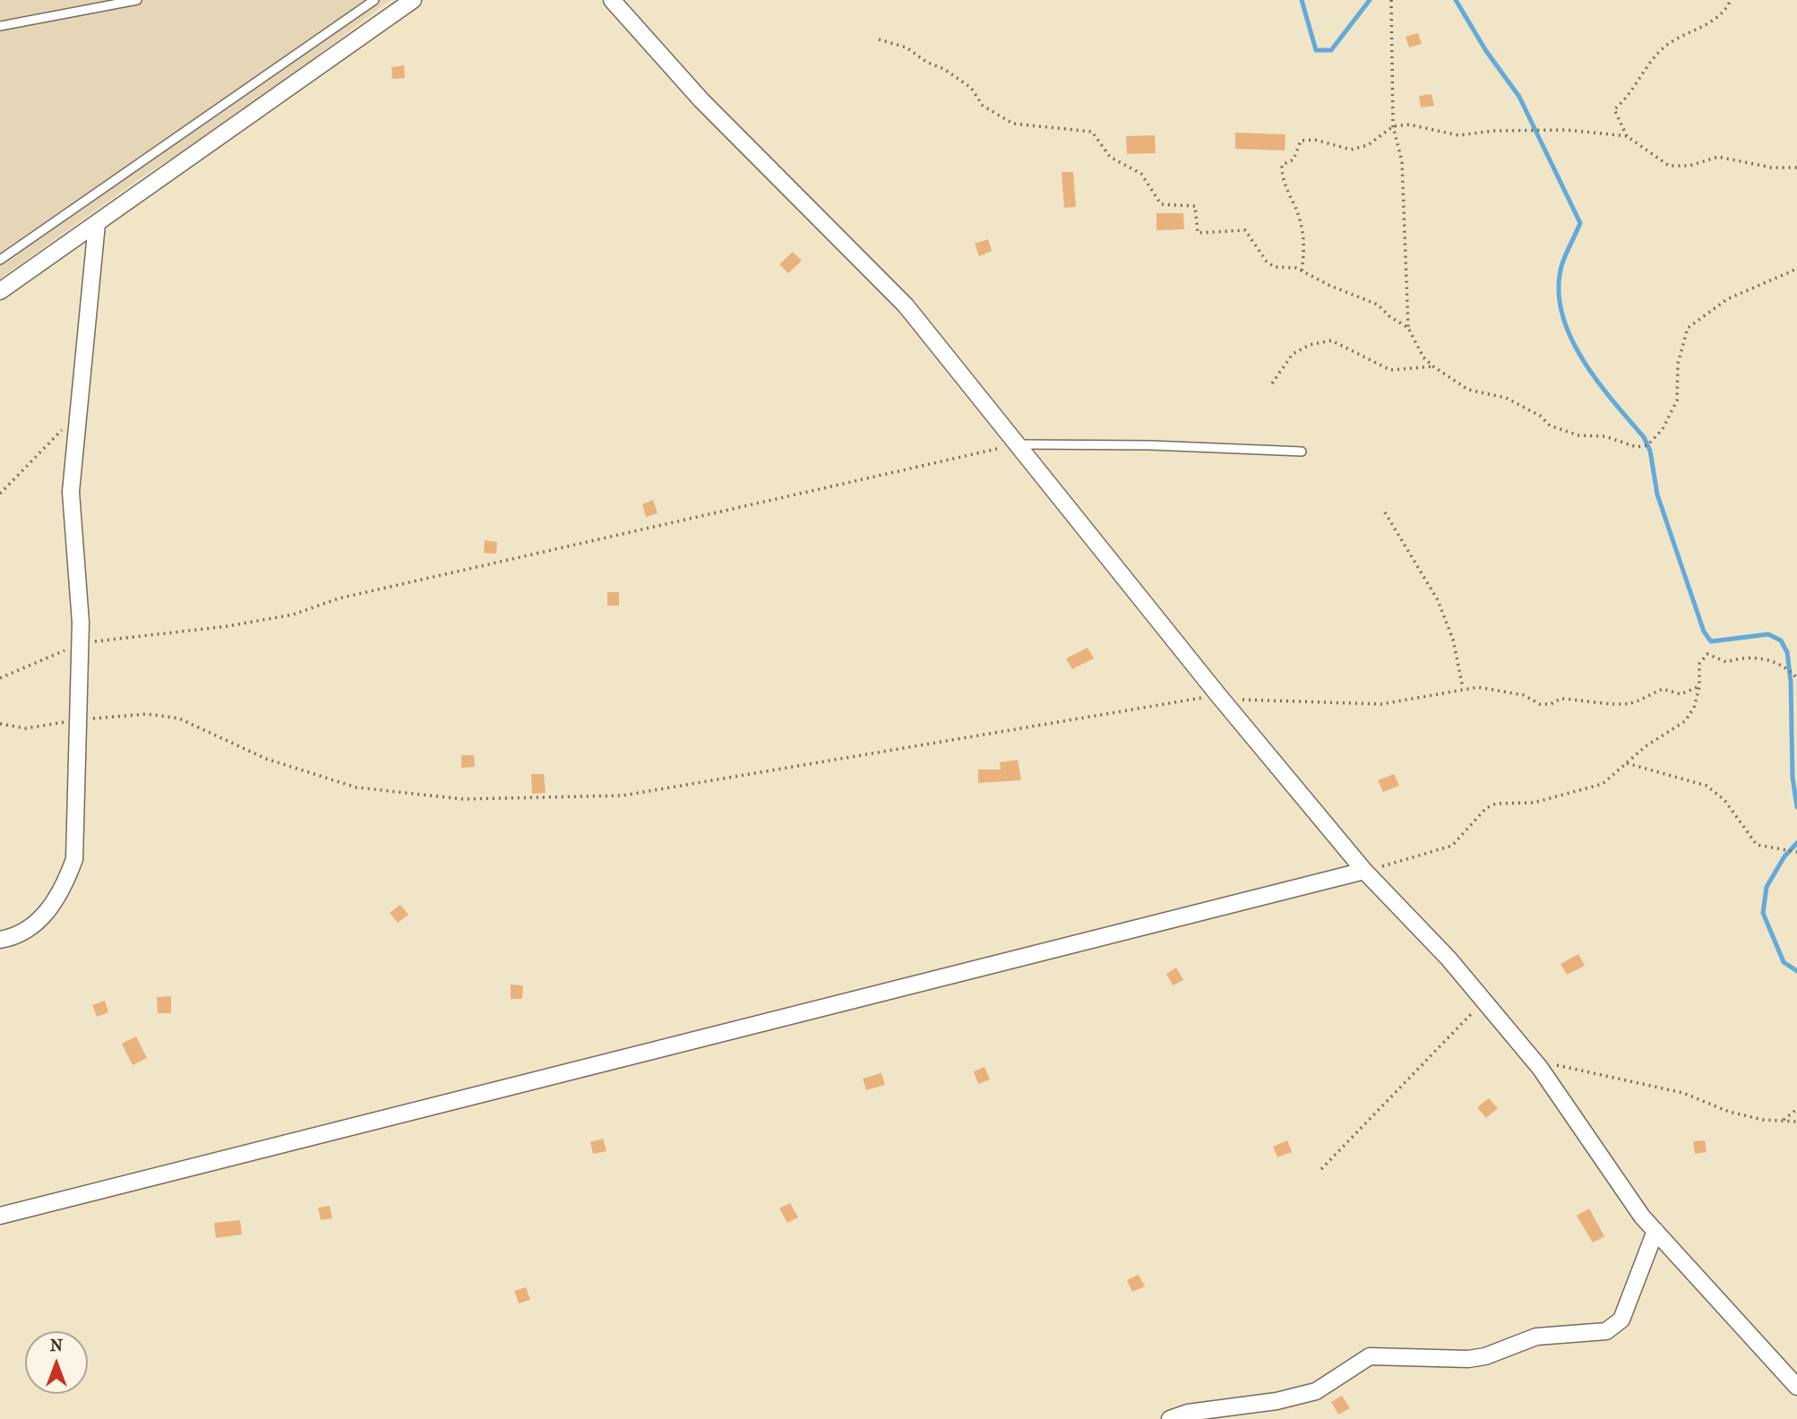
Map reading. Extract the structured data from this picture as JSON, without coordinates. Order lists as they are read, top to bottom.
{
  "north": "top"
}
